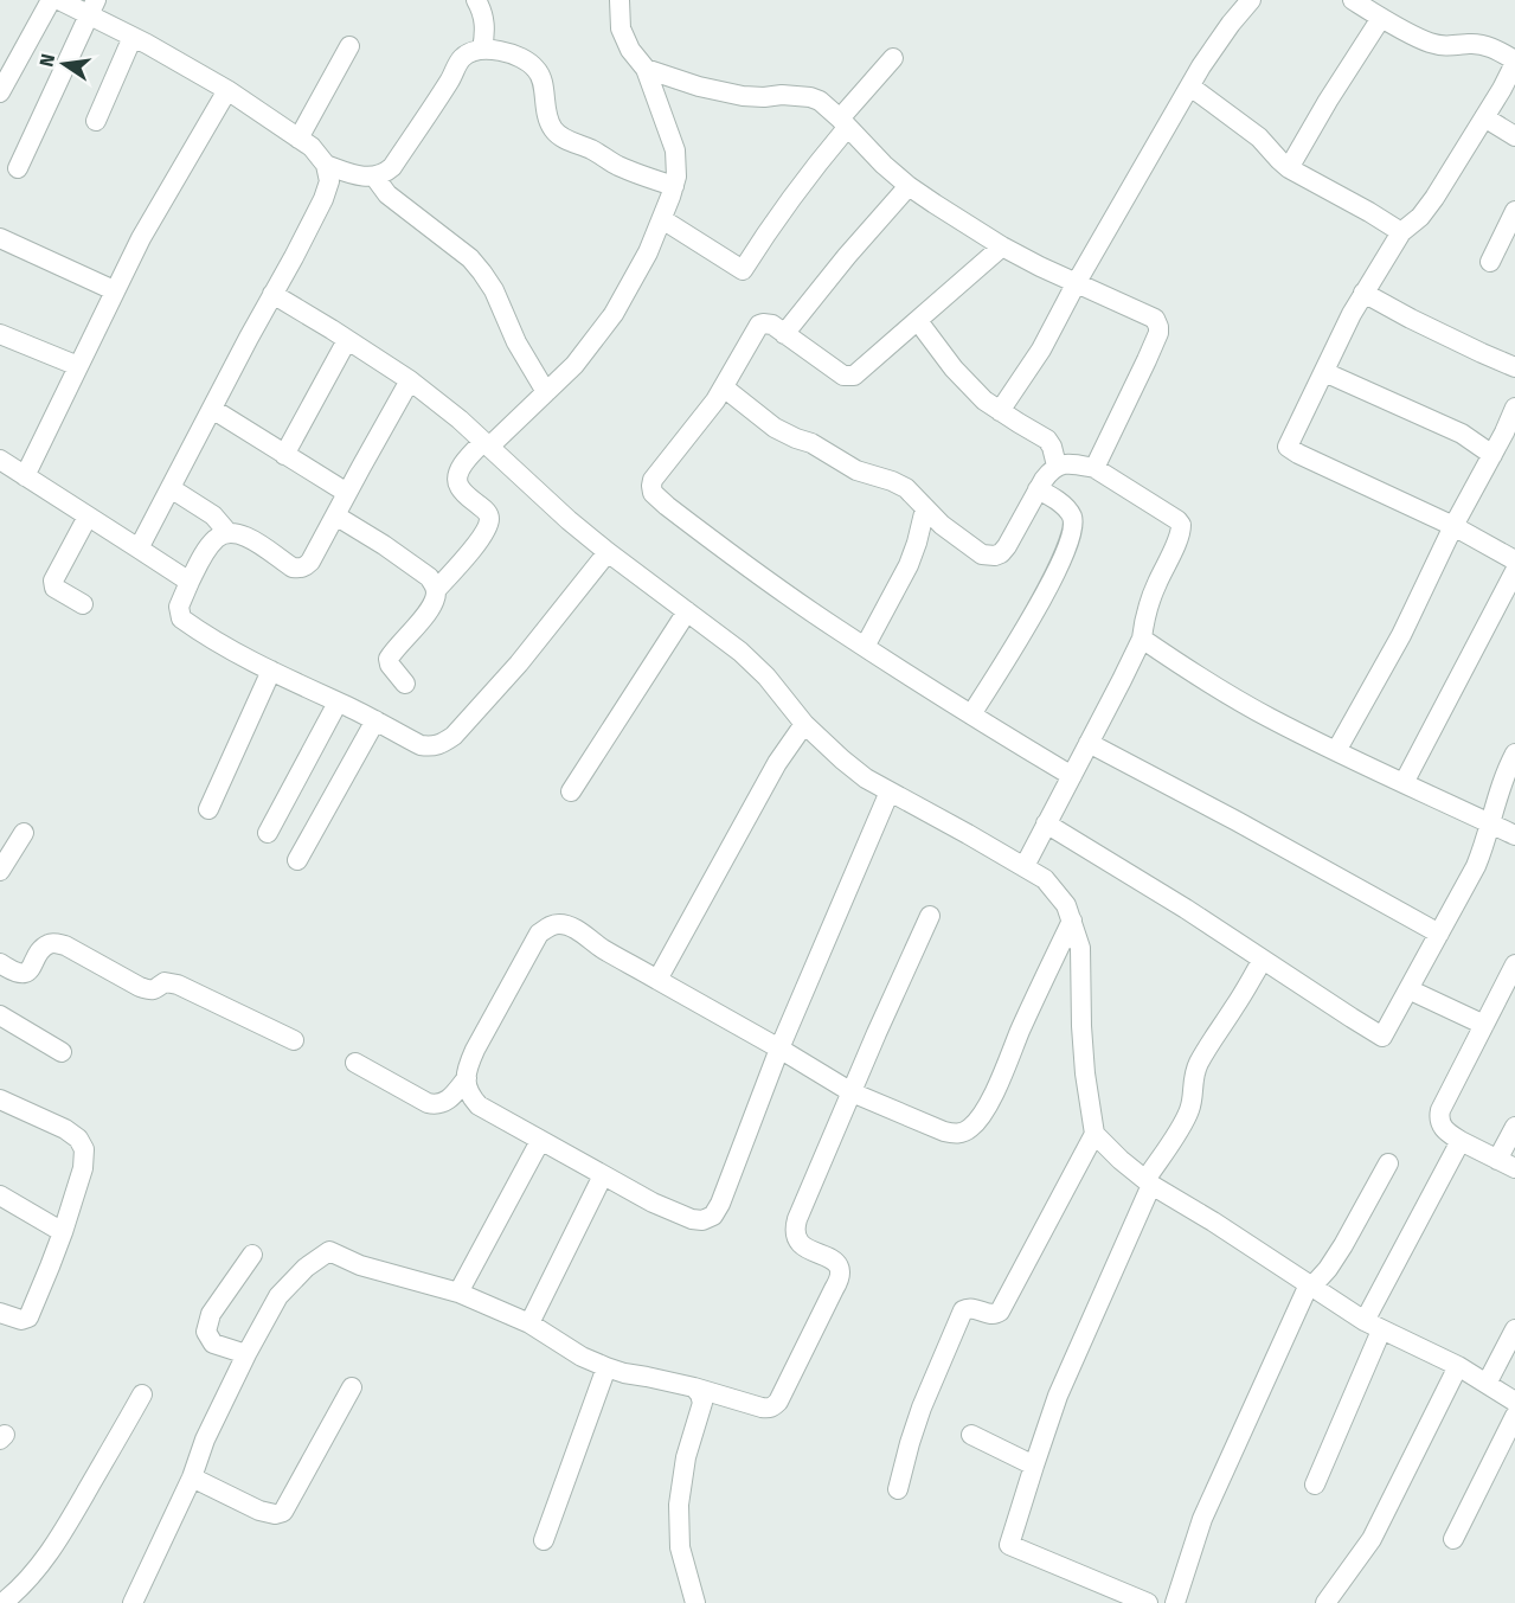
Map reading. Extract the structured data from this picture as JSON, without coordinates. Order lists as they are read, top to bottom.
{
  "north": "left"
}
